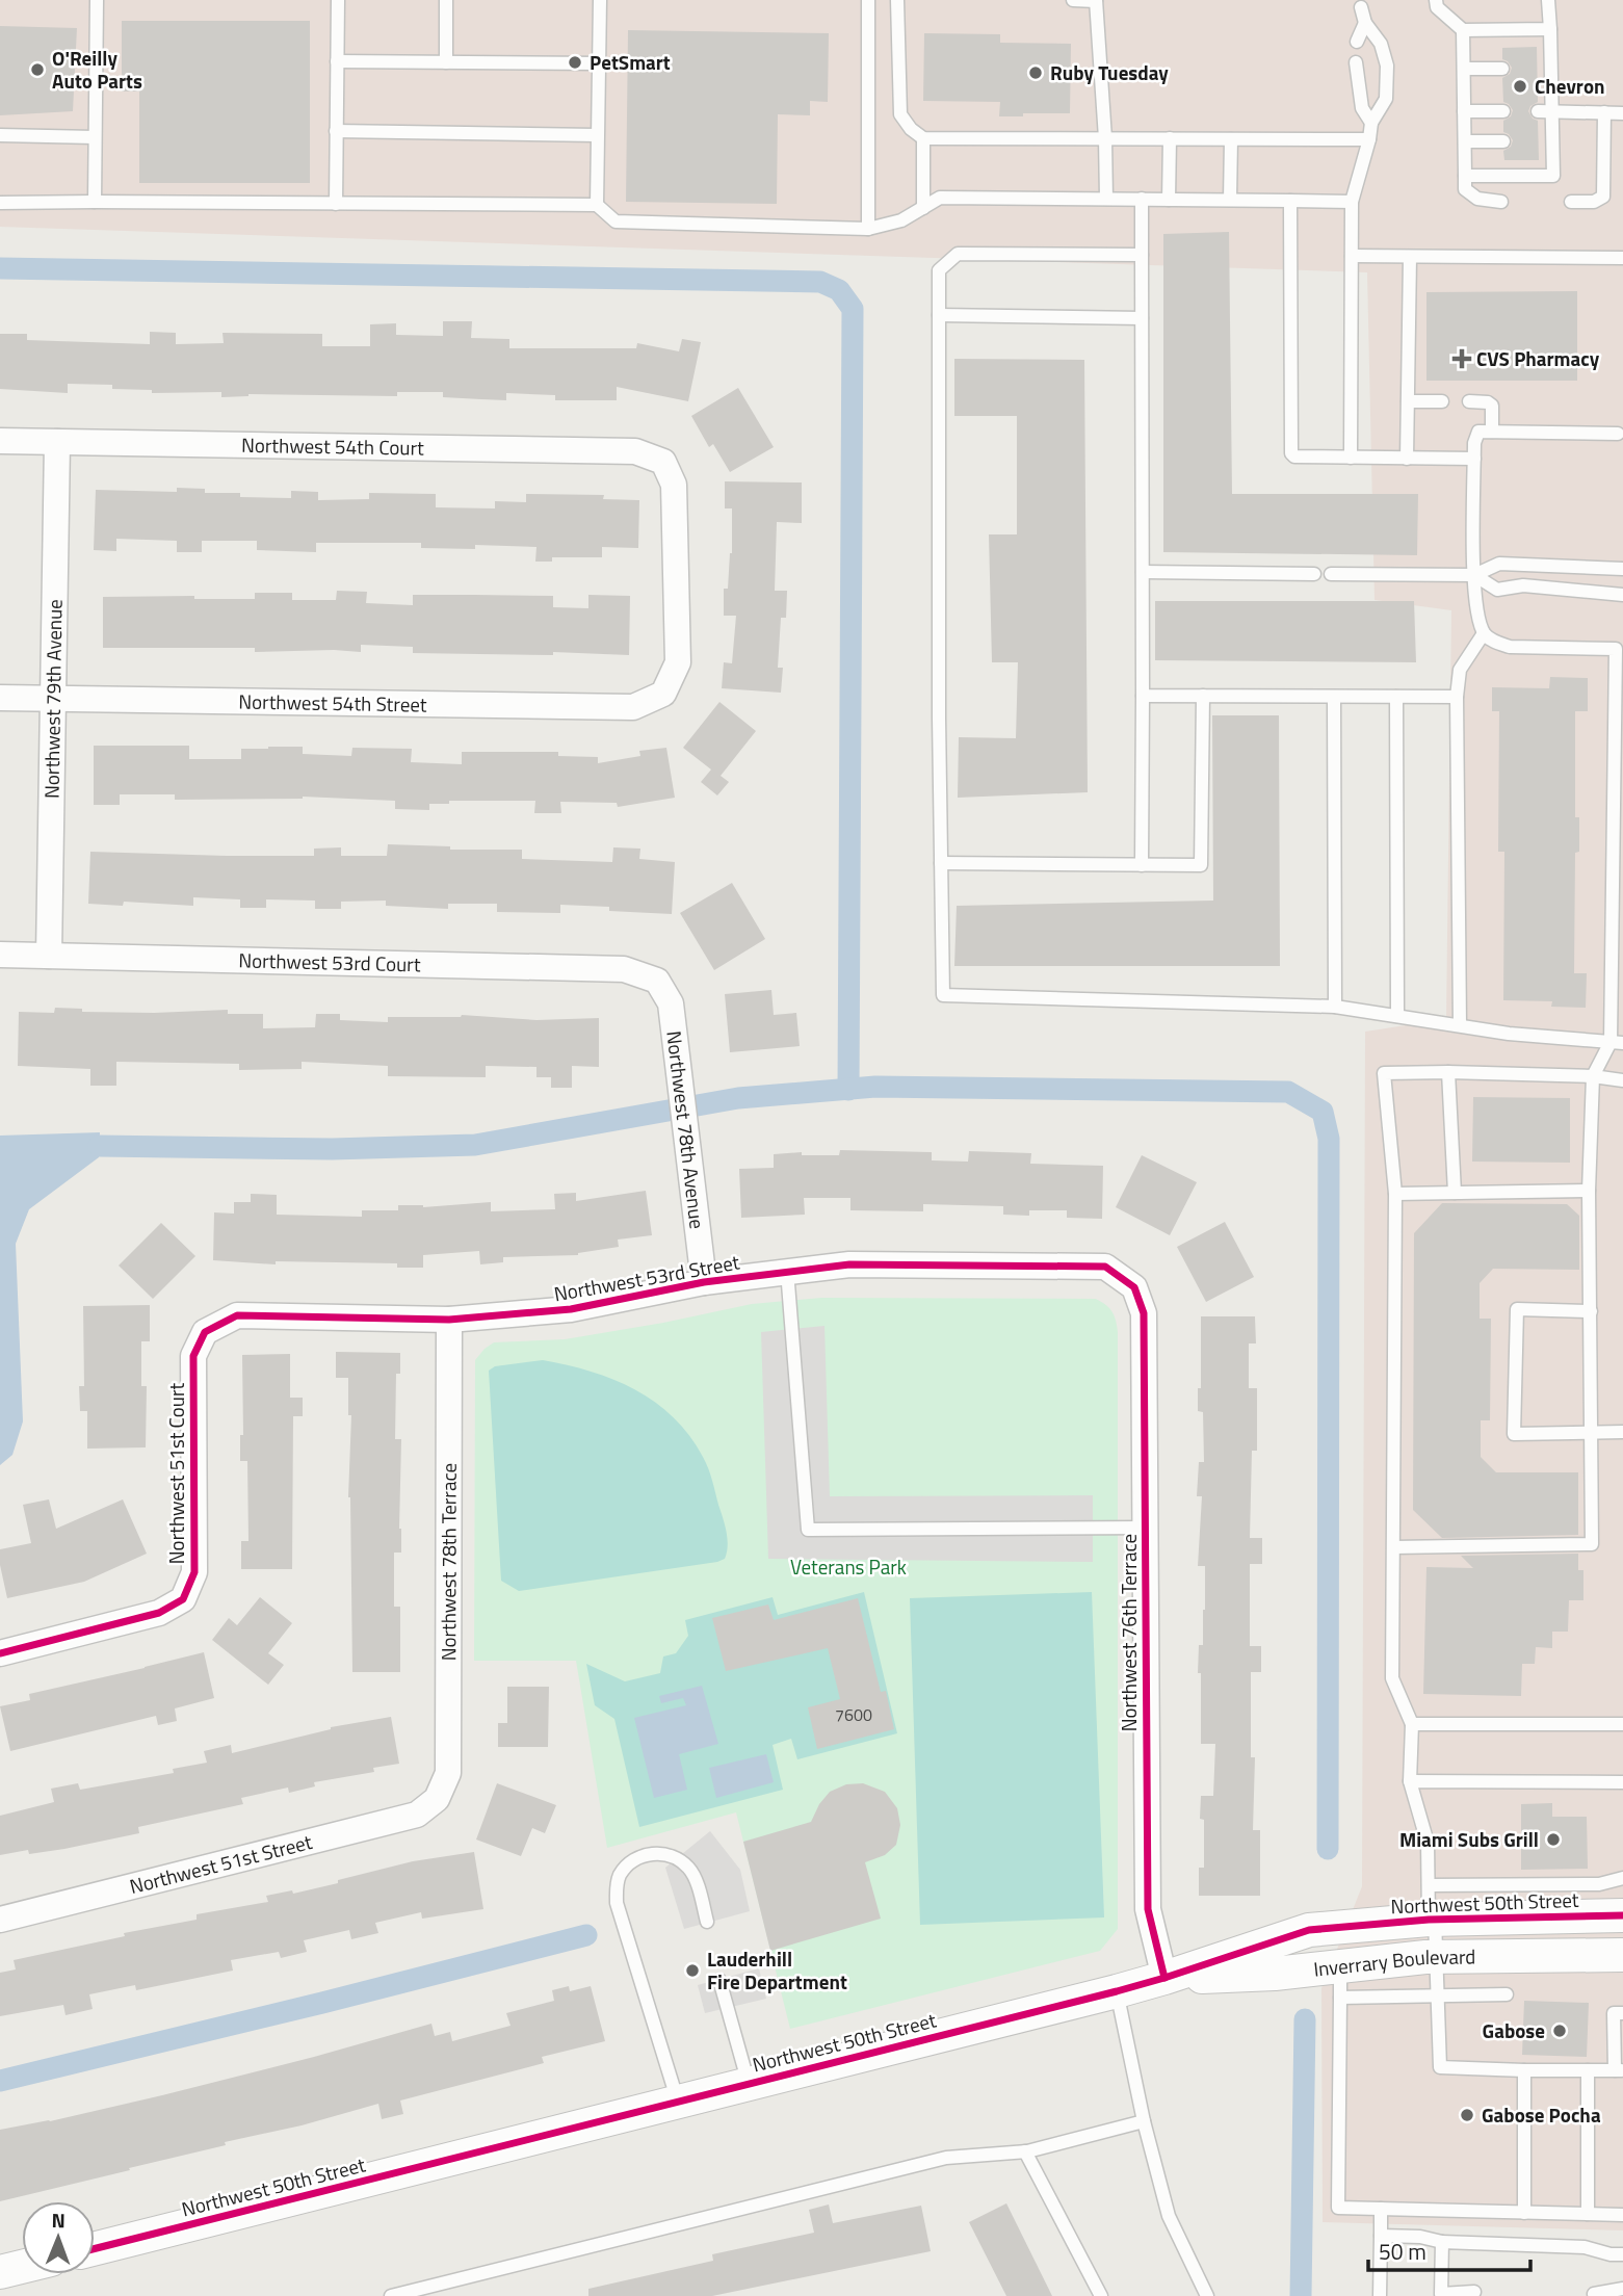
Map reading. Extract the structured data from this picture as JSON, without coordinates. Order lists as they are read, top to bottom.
{
  "streets": {
    "street": [
      "Northwest 54th Court",
      "Northwest 79th Avenue",
      "Northwest 54th Street",
      "Northwest 53rd Court",
      "Northwest 78th Avenue",
      "Northwest 53rd Street",
      "Northwest 51st Court",
      "Northwest 78th Terrace",
      "Northwest 76th Terrace",
      "Northwest 51st Street",
      "Northwest 50th Street",
      "Inverrary Boulevard"
    ]
  },
  "crossings": [
    ["Northwest 54th Court", "Northwest 79th Avenue"],
    ["Northwest 54th Court", "Northwest 54th Street"],
    ["Northwest 79th Avenue", "Northwest 54th Street"],
    ["Northwest 79th Avenue", "Northwest 53rd Court"],
    ["Northwest 53rd Court", "Northwest 78th Avenue"],
    ["Northwest 78th Avenue", "Northwest 53rd Street"],
    ["Northwest 53rd Street", "Northwest 51st Court"],
    ["Northwest 53rd Street", "Northwest 78th Terrace"],
    ["Northwest 53rd Street", "Northwest 76th Terrace"],
    ["Northwest 78th Terrace", "Northwest 51st Street"],
    ["Northwest 76th Terrace", "Northwest 50th Street"],
    ["Northwest 76th Terrace", "Inverrary Boulevard"],
    ["Northwest 50th Street", "Inverrary Boulevard"]
  ],
  "parks": ["Veterans Park"],
  "places": {
    "other": [
      "PetSmart",
      "O'Reilly Auto Parts",
      "Ruby Tuesday",
      "Chevron",
      "Miami Subs Grill",
      "Lauderhill Fire Department",
      "Gabose",
      "Gabose Pocha"
    ],
    "health": ["CVS Pharmacy"]
  },
  "house_numbers": ["7600"],
  "scale_bar": "50 m",
  "north": "top"
}
